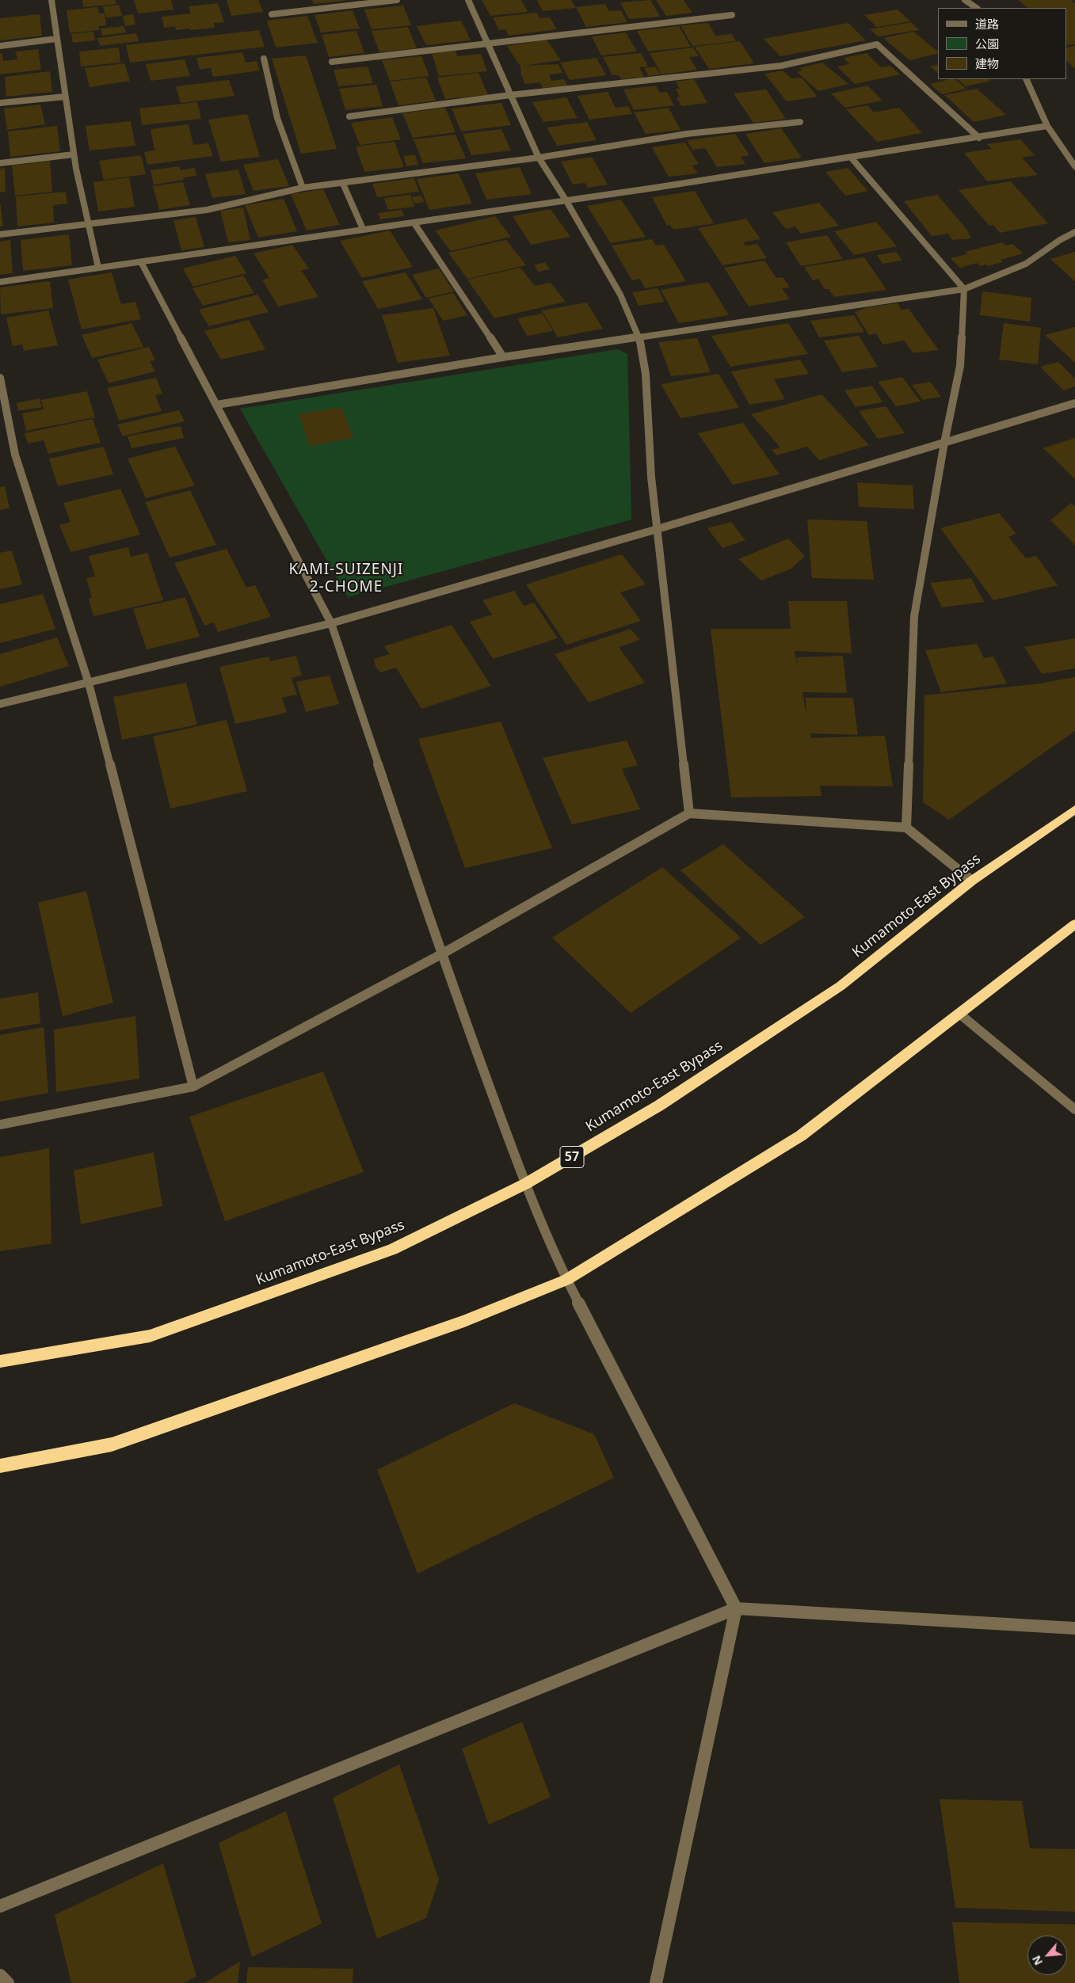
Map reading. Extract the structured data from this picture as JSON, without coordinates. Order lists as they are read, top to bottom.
{
  "streets": {
    "highway": ["Kumamoto-East Bypass", "57"]
  },
  "districts": ["KAMI-SUIZENJI 2-CHOME"],
  "legend": ["道路", "公園", "建物"],
  "north": "bottom left"
}
